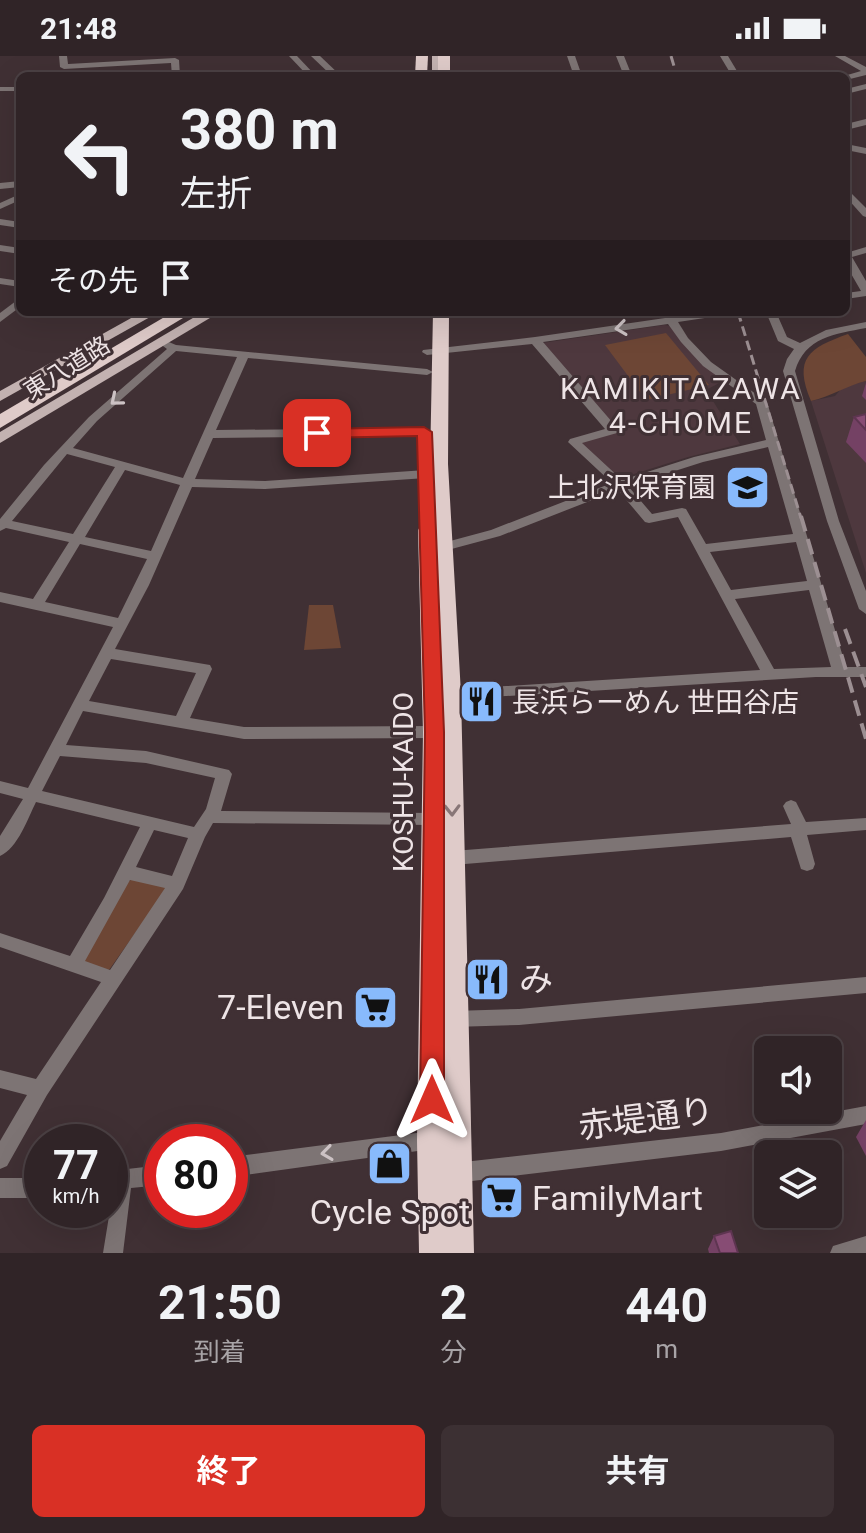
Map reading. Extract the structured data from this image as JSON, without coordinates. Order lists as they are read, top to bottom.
{
  "streets": {
    "highway": ["KOSHU-KAIDO"],
    "main road": ["東八道路"],
    "street": ["赤堤通り"]
  },
  "crossings": [
    ["KOSHU-KAIDO", "赤堤通り"]
  ],
  "districts": ["KAMIKITAZAWA 4-CHOME"],
  "places": {
    "school or university": ["上北沢保育園"],
    "restaurant": ["長浜らーめん 世田谷店", "み"],
    "supermarket": ["7-Eleven", "FamilyMart"],
    "shop": ["Cycle Spot"]
  },
  "page": {
    "status": "21:48",
    "turn": ["380 m", "左折"],
    "then": "その先",
    "speed": "77 km/h",
    "limit": "80",
    "eta": [
      "21:50",
      "到着",
      "2",
      "分",
      "440",
      "m"
    ],
    "buttons": ["終了", "共有"]
  }
}
